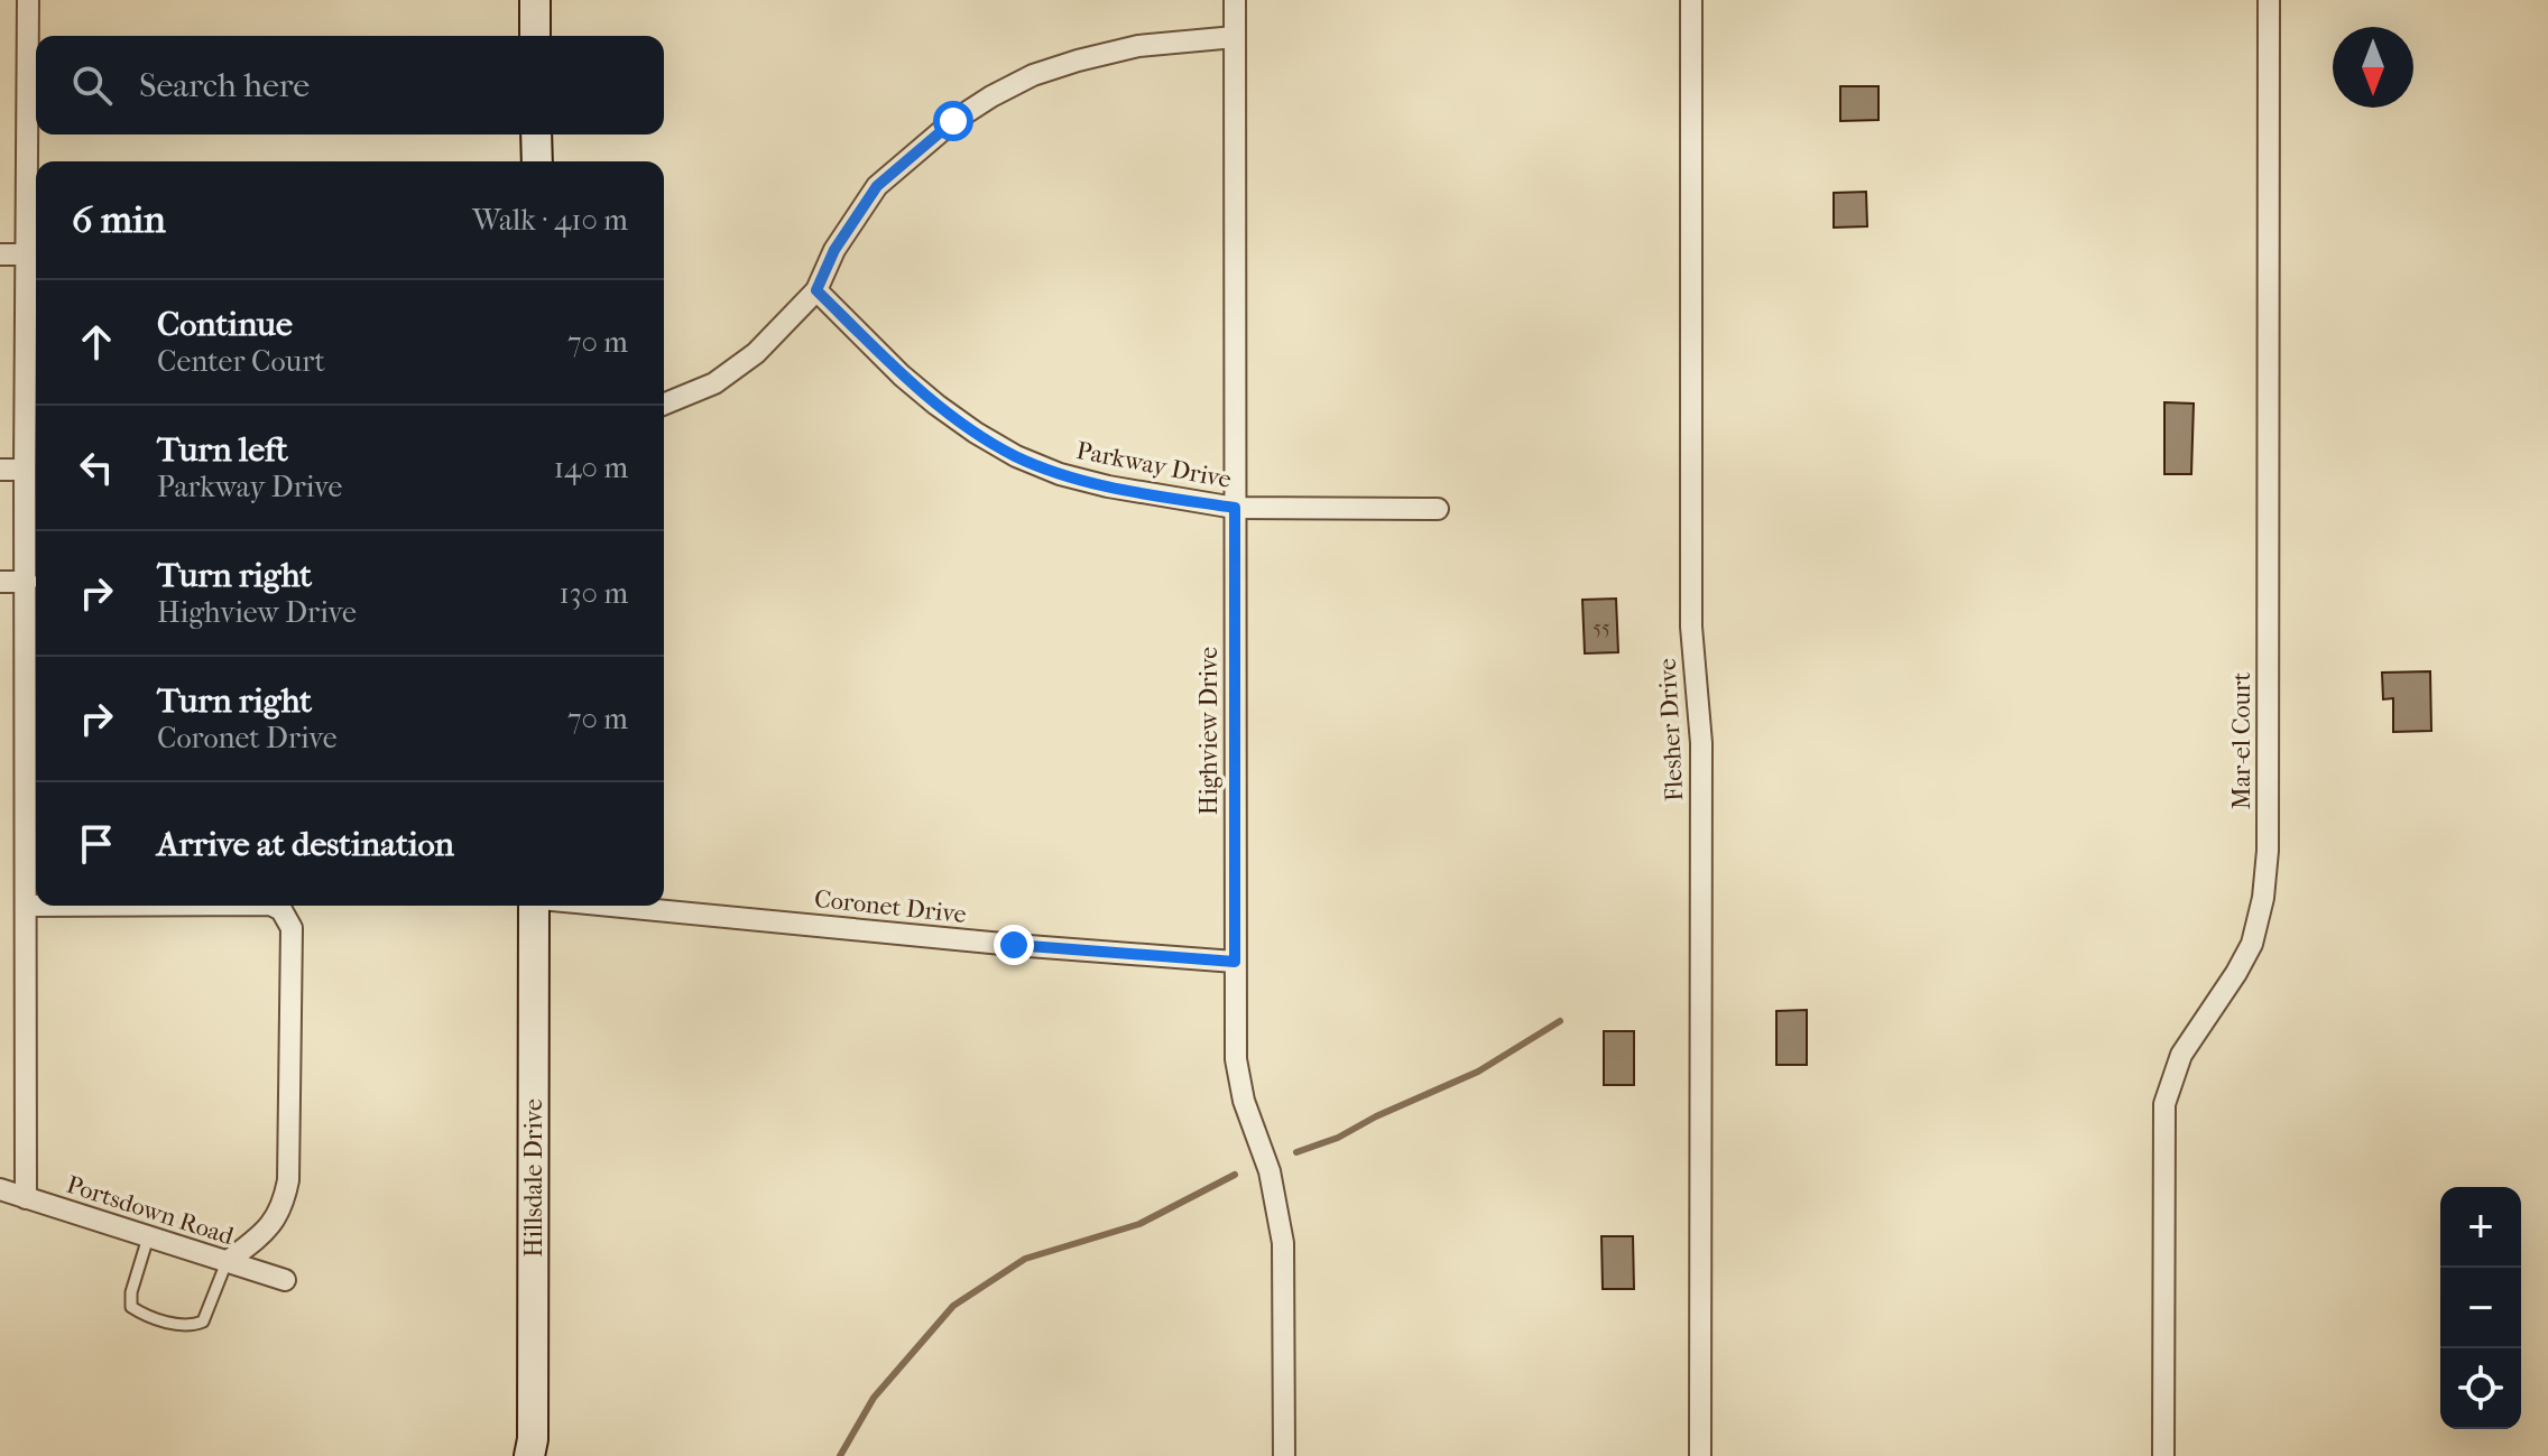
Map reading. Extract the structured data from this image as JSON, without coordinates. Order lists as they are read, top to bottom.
{
  "streets": {
    "street": [
      "Parkway Drive",
      "Flesher Drive",
      "Highview Drive",
      "Mar-el Court",
      "Coronet Drive",
      "Hillsdale Drive",
      "Portsdown Road"
    ]
  },
  "crossings": [
    ["Parkway Drive", "Highview Drive"],
    ["Highview Drive", "Coronet Drive"]
  ],
  "house_numbers": ["55"],
  "north": "bottom",
  "page": {
    "search": "Search here",
    "heading": ["6 min", "Walk · 410 m"],
    "list": [
      ["Continue", "Center Court", "70 m"],
      ["Turn left", "Parkway Drive", "140 m"],
      ["Turn right", "Highview Drive", "130 m"],
      ["Turn right", "Coronet Drive", "70 m"],
      "Arrive at destination"
    ],
    "map_buttons": ["+", "−"]
  }
}
